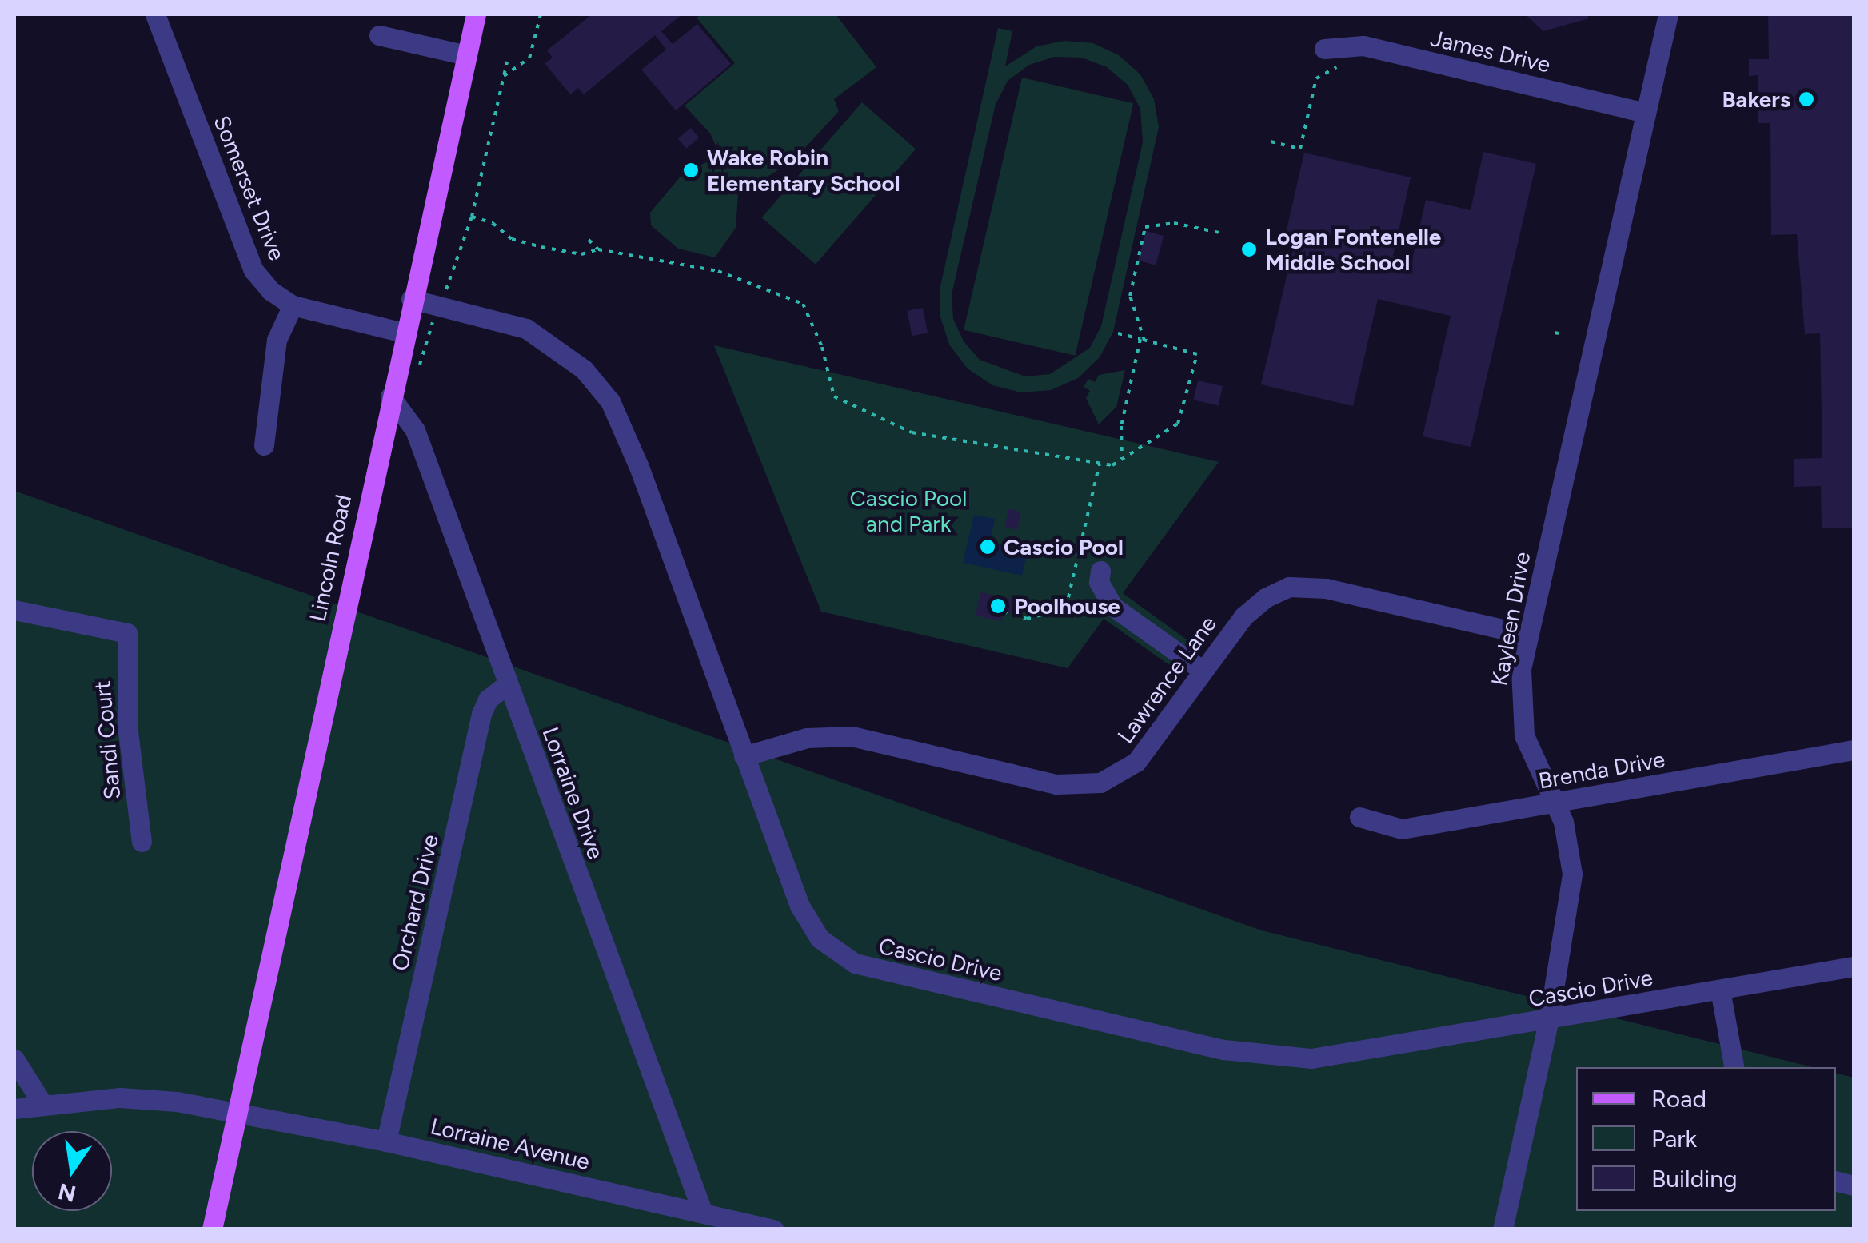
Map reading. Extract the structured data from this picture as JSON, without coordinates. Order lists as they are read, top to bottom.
{
  "streets": {
    "main road": ["Lincoln Road"],
    "street": [
      "James Drive",
      "Somerset Drive",
      "Kayleen Drive",
      "Lawrence Lane",
      "Sandi Court",
      "Brenda Drive",
      "Lorraine Drive",
      "Orchard Drive",
      "Cascio Drive",
      "Lorraine Avenue"
    ]
  },
  "crossings": [
    ["James Drive", "Kayleen Drive"],
    ["Somerset Drive", "Lincoln Road"],
    ["Lincoln Road", "Lorraine Drive"],
    ["Lincoln Road", "Cascio Drive"],
    ["Lincoln Road", "Lorraine Avenue"],
    ["Kayleen Drive", "Lawrence Lane"],
    ["Kayleen Drive", "Brenda Drive"],
    ["Kayleen Drive", "Cascio Drive"],
    ["Lawrence Lane", "Cascio Drive"],
    ["Lorraine Drive", "Orchard Drive"],
    ["Lorraine Drive", "Lorraine Avenue"],
    ["Orchard Drive", "Lorraine Avenue"]
  ],
  "parks": ["Cascio Pool and Park"],
  "places": [
    "Bakers",
    "Wake Robin Elementary School",
    "Logan Fontenelle Middle School",
    "Cascio Pool",
    "Poolhouse"
  ],
  "legend": ["Road", "Park", "Building"],
  "north": "bottom"
}
